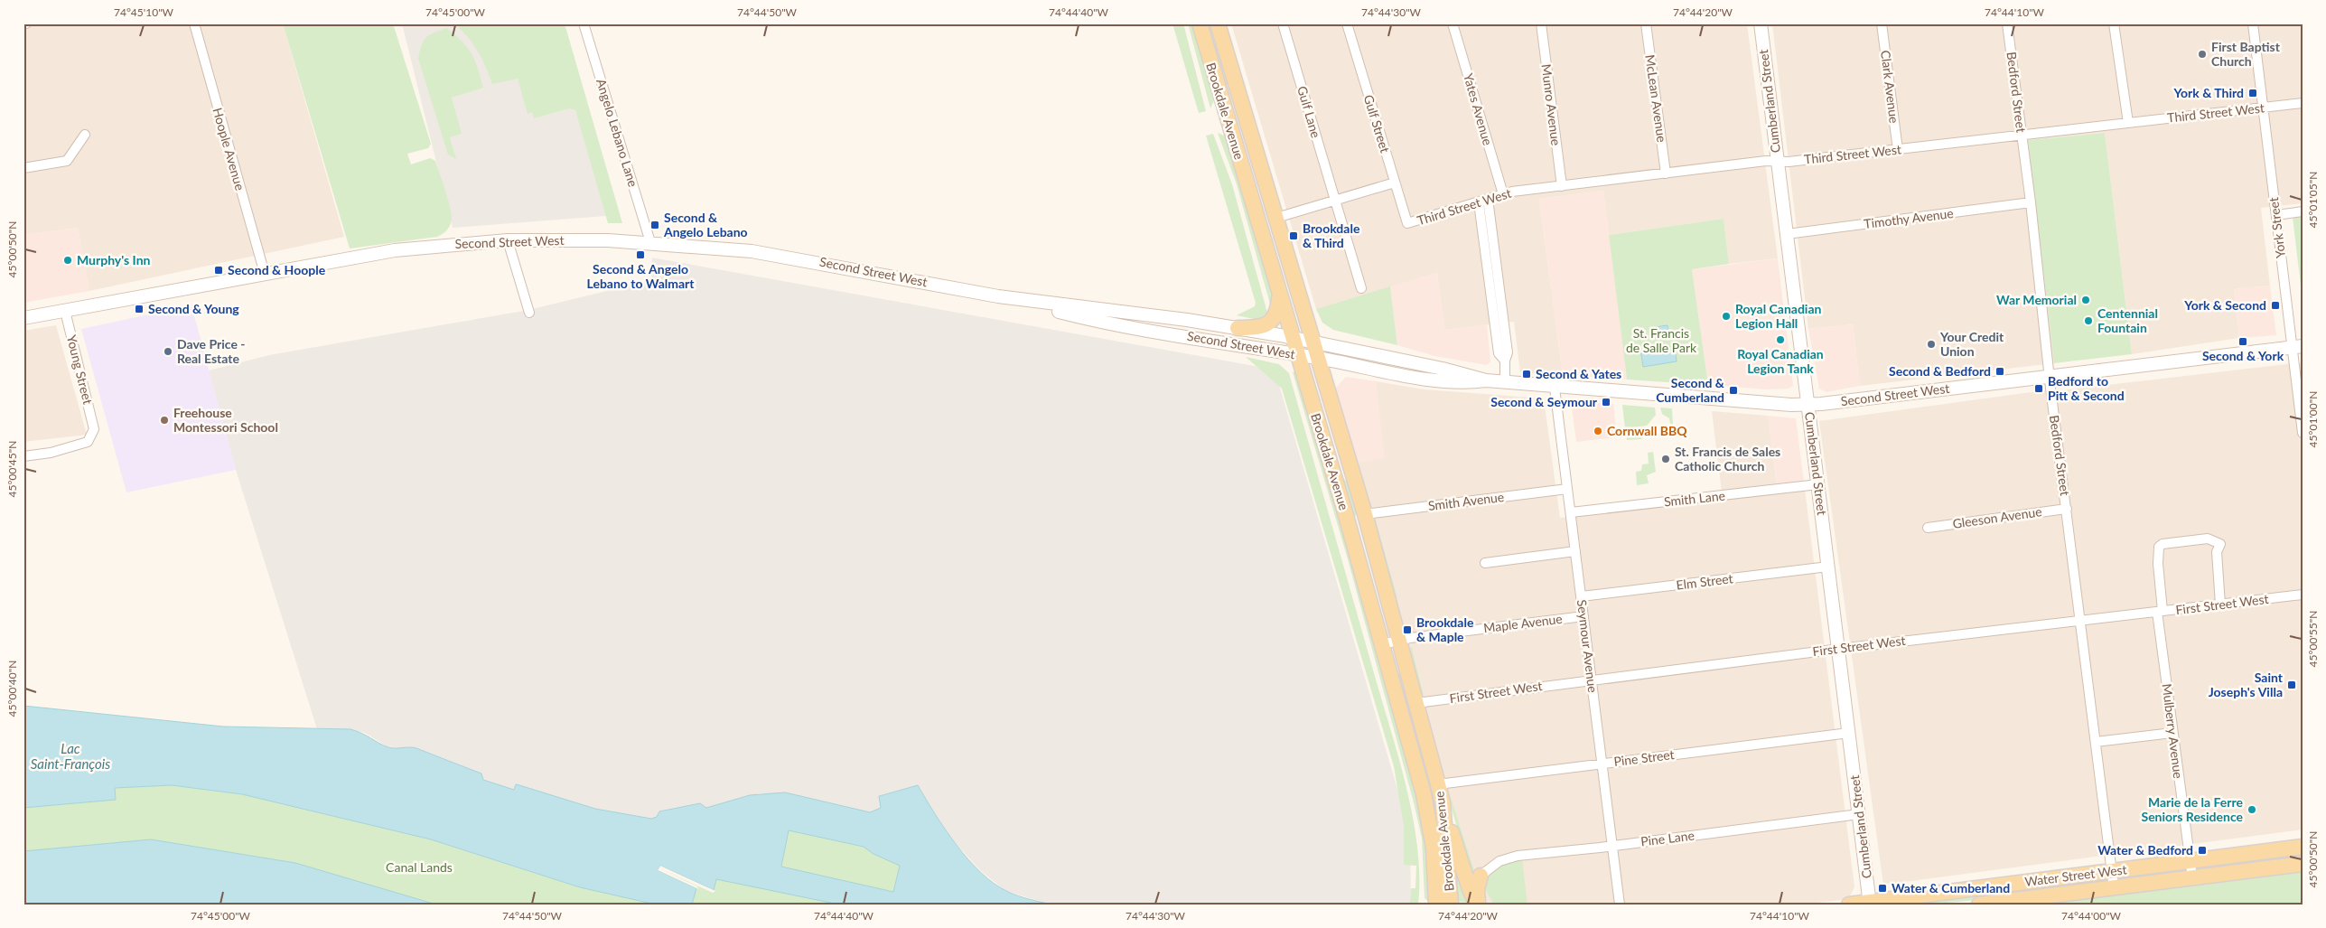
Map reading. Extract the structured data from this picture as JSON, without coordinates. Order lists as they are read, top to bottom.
{
  "streets": {
    "main road": [
      "Cumberland Street",
      "Brookdale Avenue",
      "Second Street West",
      "Water Street West"
    ],
    "street": [
      "Clark Avenue",
      "Bedford Street",
      "McLean Avenue",
      "Munro Avenue",
      "Yates Avenue",
      "Gulf Lane",
      "Third Street West",
      "Gulf Street",
      "Angelo Lebano Lane",
      "Hoople Avenue",
      "Timothy Avenue",
      "York Street",
      "Young Street",
      "Smith Lane",
      "Smith Avenue",
      "Gleeson Avenue",
      "Elm Street",
      "First Street West",
      "Maple Avenue",
      "Seymour Avenue",
      "Mulberry Avenue",
      "Pine Street",
      "Pine Lane"
    ]
  },
  "crossings": [
    ["Clark Avenue", "Third Street West"],
    ["Bedford Street", "Third Street West"],
    ["Bedford Street", "Timothy Avenue"],
    ["Bedford Street", "Second Street West"],
    ["Bedford Street", "Gleeson Avenue"],
    ["Bedford Street", "First Street West"],
    ["Bedford Street", "Water Street West"],
    ["McLean Avenue", "Third Street West"],
    ["Cumberland Street", "Third Street West"],
    ["Cumberland Street", "Timothy Avenue"],
    ["Cumberland Street", "Second Street West"],
    ["Cumberland Street", "Smith Lane"],
    ["Cumberland Street", "Elm Street"],
    ["Cumberland Street", "First Street West"],
    ["Cumberland Street", "Pine Street"],
    ["Cumberland Street", "Pine Lane"],
    ["Cumberland Street", "Water Street West"],
    ["Munro Avenue", "Third Street West"],
    ["Yates Avenue", "Third Street West"],
    ["Brookdale Avenue", "Second Street West"],
    ["Brookdale Avenue", "Smith Avenue"],
    ["Brookdale Avenue", "First Street West"],
    ["Brookdale Avenue", "Maple Avenue"],
    ["Brookdale Avenue", "Pine Street"],
    ["Third Street West", "Gulf Street"],
    ["Third Street West", "York Street"],
    ["Angelo Lebano Lane", "Second Street West"],
    ["Hoople Avenue", "Second Street West"],
    ["York Street", "Second Street West"],
    ["Second Street West", "Young Street"],
    ["Second Street West", "Seymour Avenue"],
    ["Smith Lane", "Seymour Avenue"],
    ["Smith Avenue", "Seymour Avenue"],
    ["Elm Street", "Seymour Avenue"],
    ["First Street West", "Seymour Avenue"],
    ["First Street West", "Mulberry Avenue"],
    ["Maple Avenue", "Seymour Avenue"],
    ["Seymour Avenue", "Pine Street"],
    ["Seymour Avenue", "Pine Lane"],
    ["Mulberry Avenue", "Water Street West"]
  ],
  "water": ["Lac Saint-François"],
  "parks": ["St. Francis de Salle Park", "Canal Lands"],
  "places": {
    "other": [
      "First Baptist Church",
      "Murphy's Inn",
      "War Memorial",
      "Royal Canadian Legion Hall",
      "Centennial Fountain",
      "Royal Canadian Legion Tank",
      "Your Credit Union",
      "Dave Price - Real Estate",
      "Freehouse Montessori School",
      "Cornwall BBQ",
      "St. Francis de Sales Catholic Church",
      "Marie de la Ferre Seniors Residence"
    ],
    "transit": [
      "York & Third",
      "Second & Angelo Lebano",
      "Brookdale & Third",
      "Second & Angelo Lebano to Walmart",
      "Second & Hoople",
      "York & Second",
      "Second & Young",
      "Second & York",
      "Second & Bedford",
      "Second & Yates",
      "Bedford to Pitt & Second",
      "Second & Cumberland",
      "Second & Seymour",
      "Brookdale & Maple",
      "Saint Joseph's Villa",
      "Water & Bedford",
      "Water & Cumberland"
    ]
  },
  "coordinates": [
    "74°45'10\"W",
    "74°45'00\"W",
    "74°44'50\"W",
    "74°44'40\"W",
    "74°44'30\"W",
    "74°44'20\"W",
    "74°44'10\"W",
    "45°01'05\"N",
    "45°00'50\"N",
    "45°01'00\"N",
    "45°00'45\"N",
    "45°00'55\"N",
    "45°00'40\"N",
    "74°44'00\"W"
  ]
}
